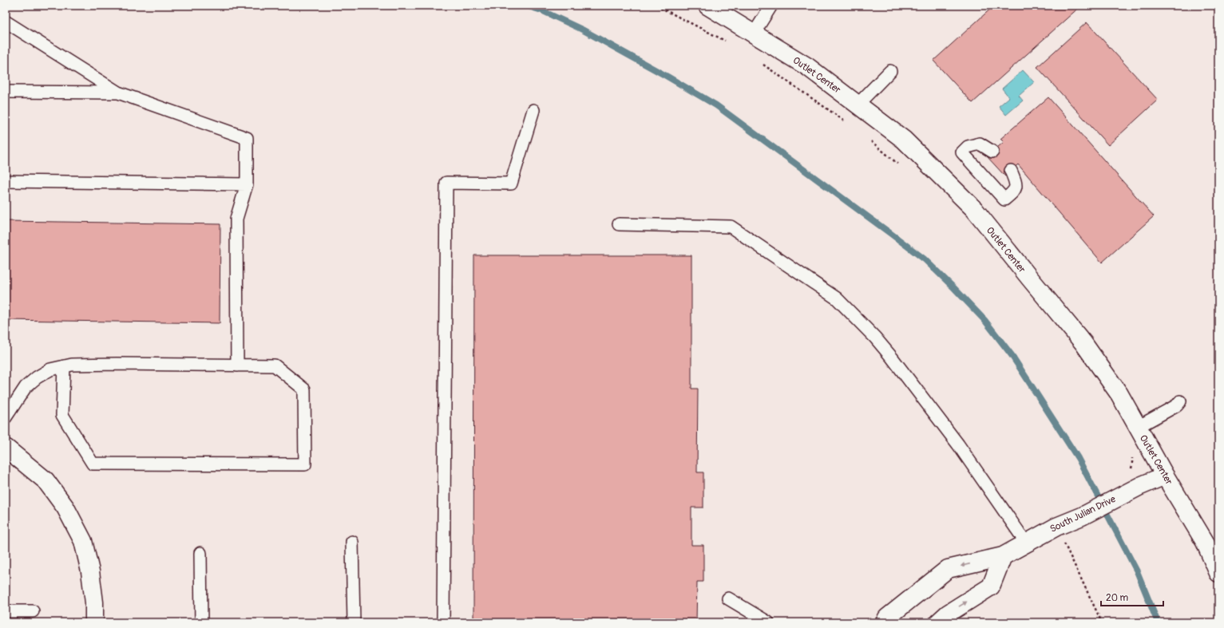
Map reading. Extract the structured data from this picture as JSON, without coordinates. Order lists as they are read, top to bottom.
{
  "streets": {
    "street": ["Outlet Center", "South Julian Drive"]
  },
  "crossings": [
    ["Outlet Center", "South Julian Drive"]
  ],
  "scale_bar": "20 m"
}
